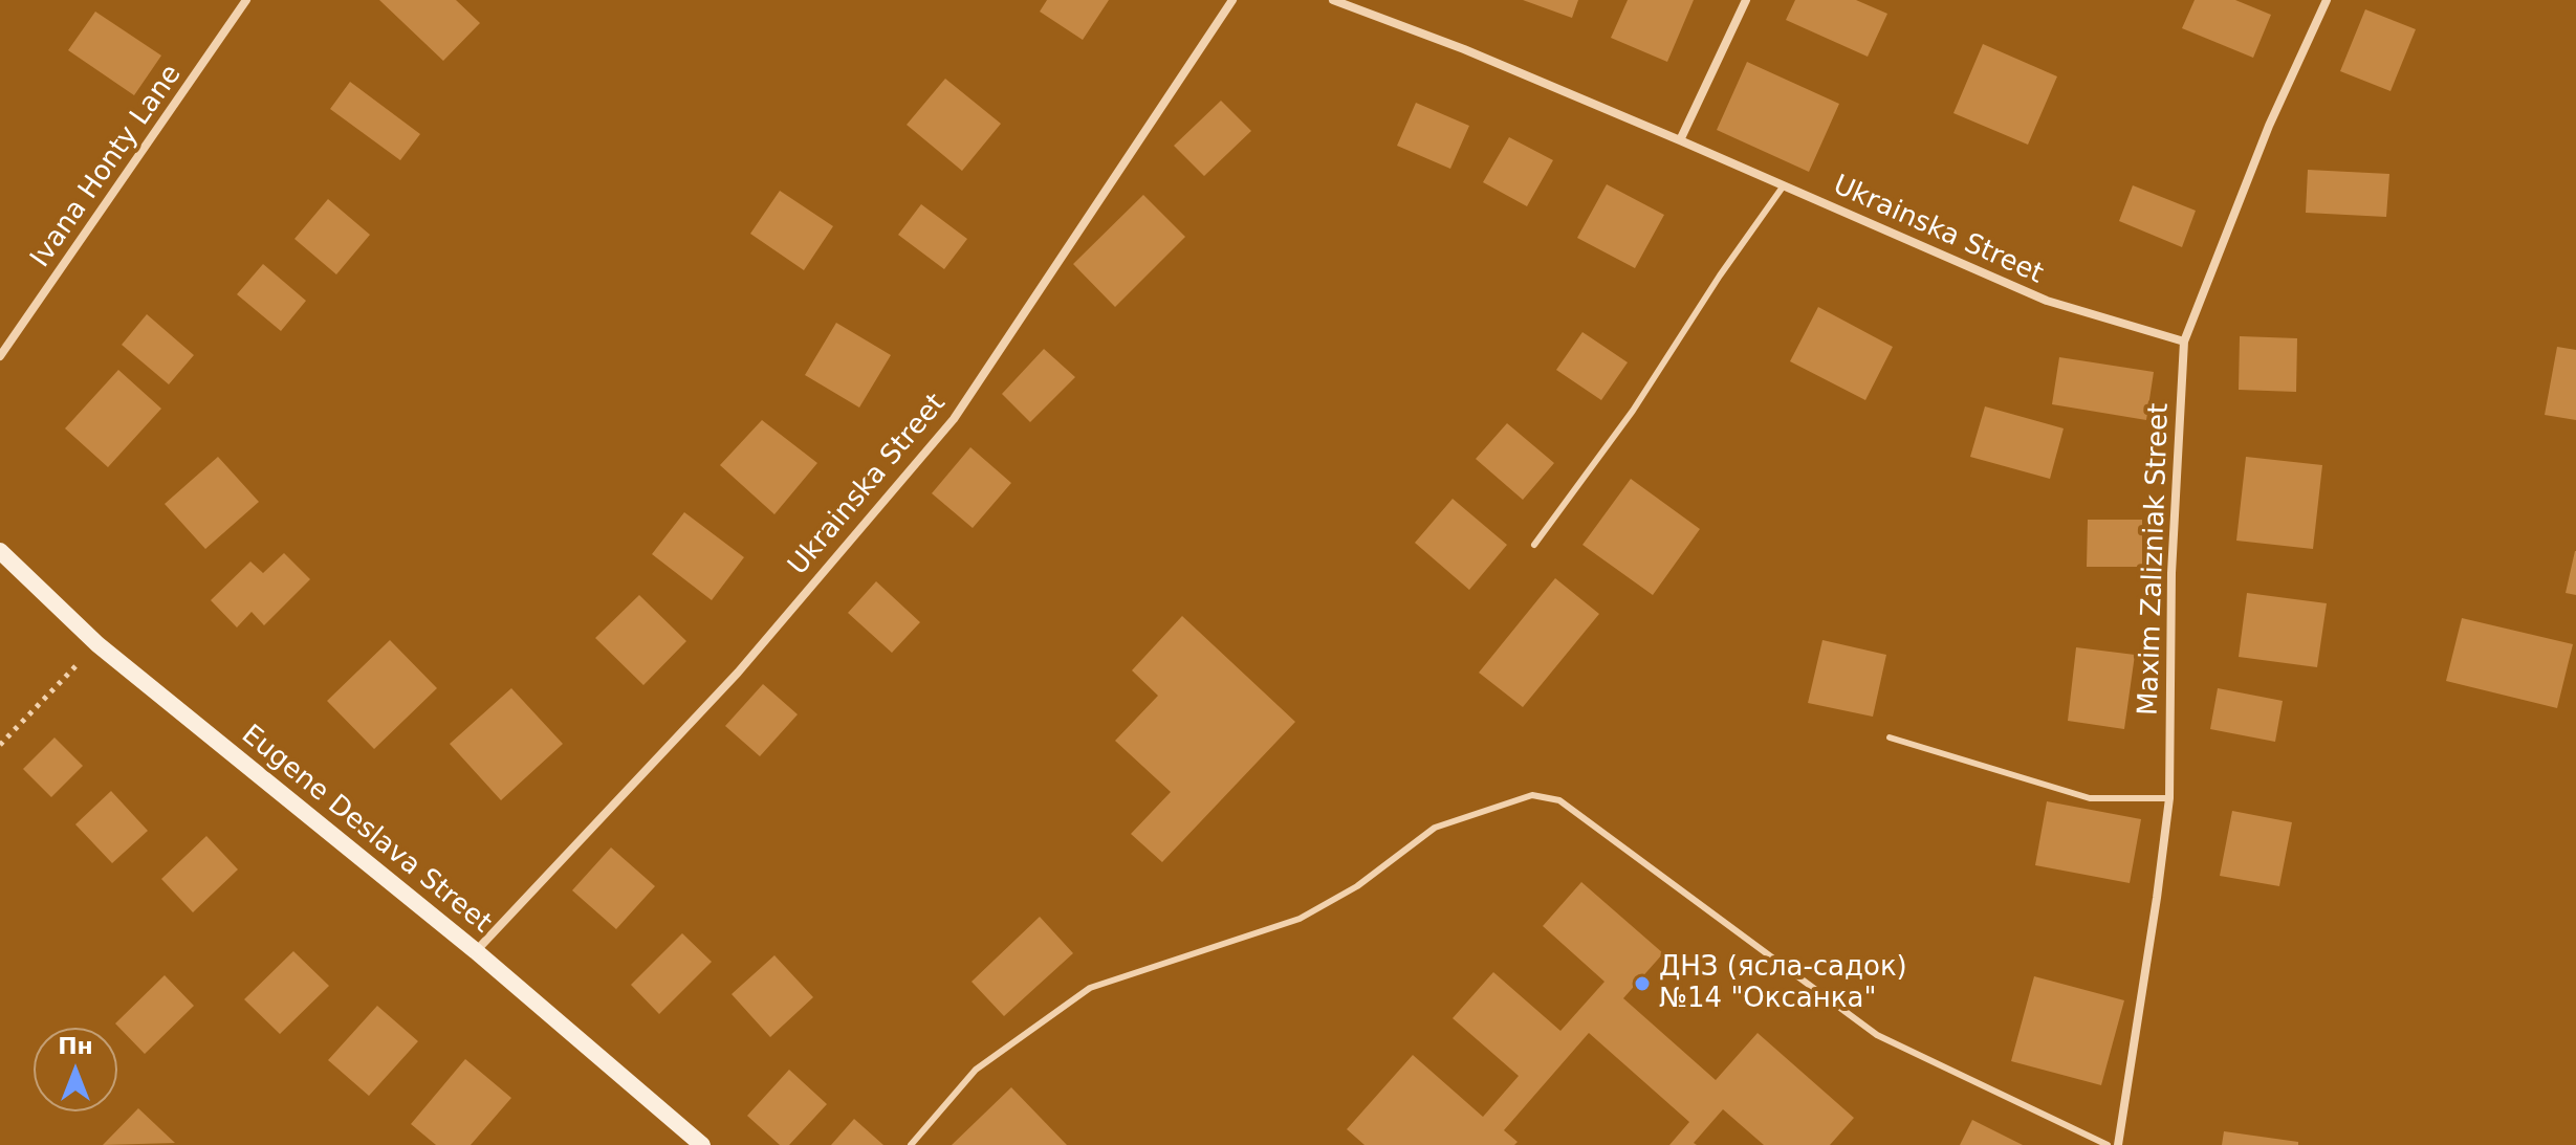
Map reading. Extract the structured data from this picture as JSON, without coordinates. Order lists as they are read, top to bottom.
{
  "streets": {
    "street": [
      "Ivana Honty Lane",
      "Ukrainska Street",
      "Maxim Zalizniak Street",
      "Eugene Deslava Street"
    ]
  },
  "crossings": [
    ["Ukrainska Street", "Maxim Zalizniak Street"],
    ["Ukrainska Street", "Eugene Deslava Street"]
  ],
  "places": ["ДНЗ (ясла-садок) №14 \"Оксанка\""],
  "north": "top"
}
